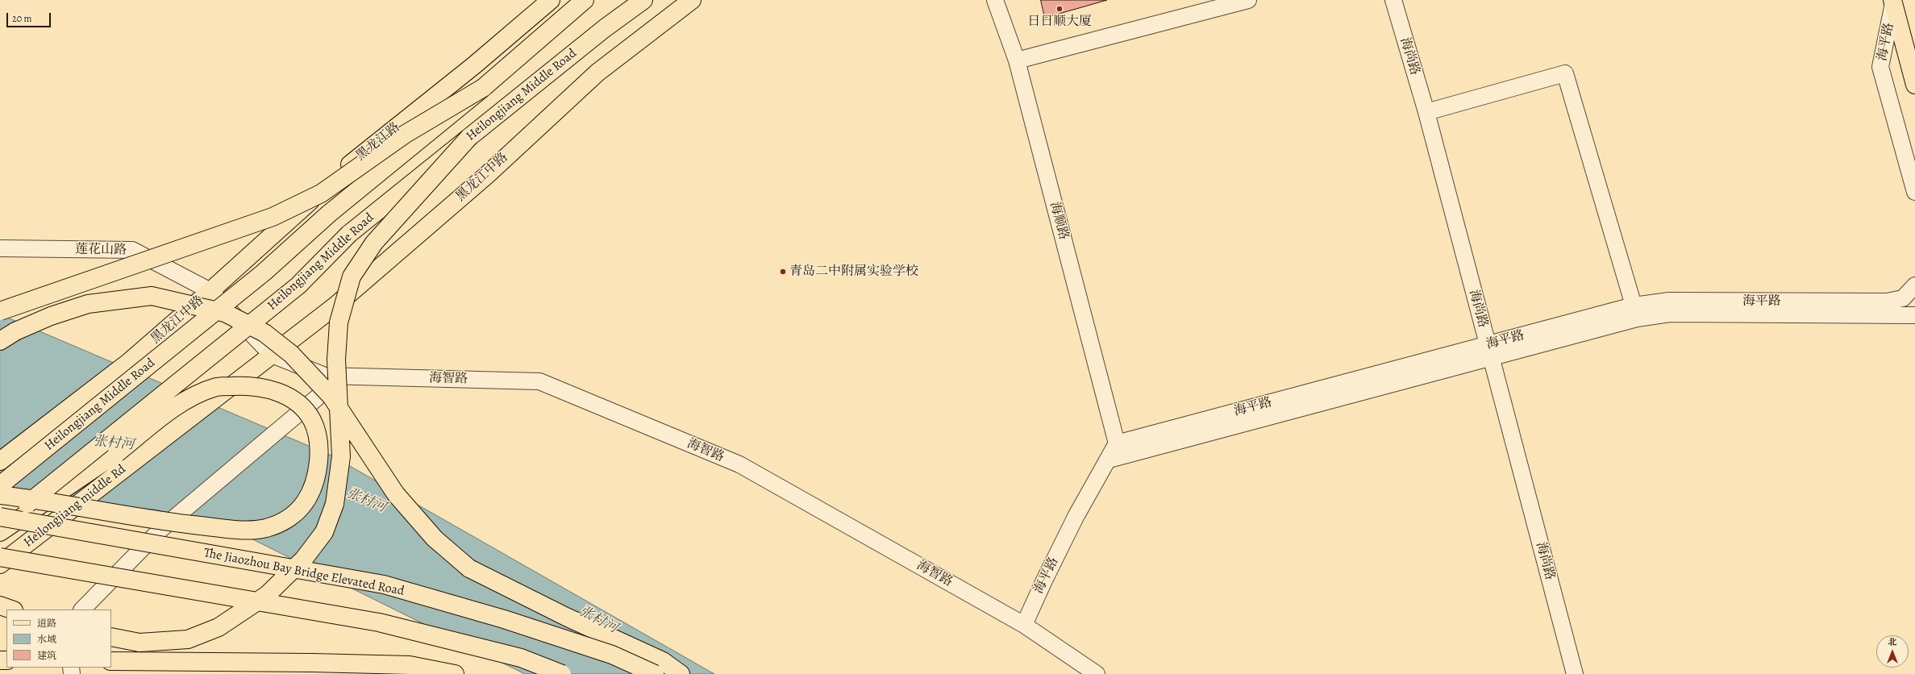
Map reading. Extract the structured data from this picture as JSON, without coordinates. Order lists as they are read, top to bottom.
{
  "streets": {
    "main road": [
      "Heilongjiang Middle Road",
      "黑龙江路",
      "黑龙江中路",
      "Heilongjiang middle Rd",
      "The Jiaozhou Bay Bridge Elevated Road"
    ],
    "street": [
      "海平路",
      "海尚路",
      "海顺路",
      "莲花山路",
      "海智路"
    ]
  },
  "crossings": [
    ["海平路", "海尚路"],
    ["海平路", "海顺路"],
    ["海平路", "海智路"],
    ["黑龙江路", "黑龙江中路"],
    ["黑龙江路", "莲花山路"],
    ["黑龙江中路", "莲花山路"],
    ["黑龙江中路", "海智路"],
    ["黑龙江中路", "Heilongjiang middle Rd"],
    ["莲花山路", "海智路"],
    ["莲花山路", "Heilongjiang middle Rd"],
    ["海智路", "Heilongjiang middle Rd"]
  ],
  "water": ["张村河"],
  "places": ["日日顺大厦", "青岛二中附属实验学校"],
  "legend": ["道路", "水域", "建筑"],
  "scale_bar": "20 m",
  "north": "top"
}
